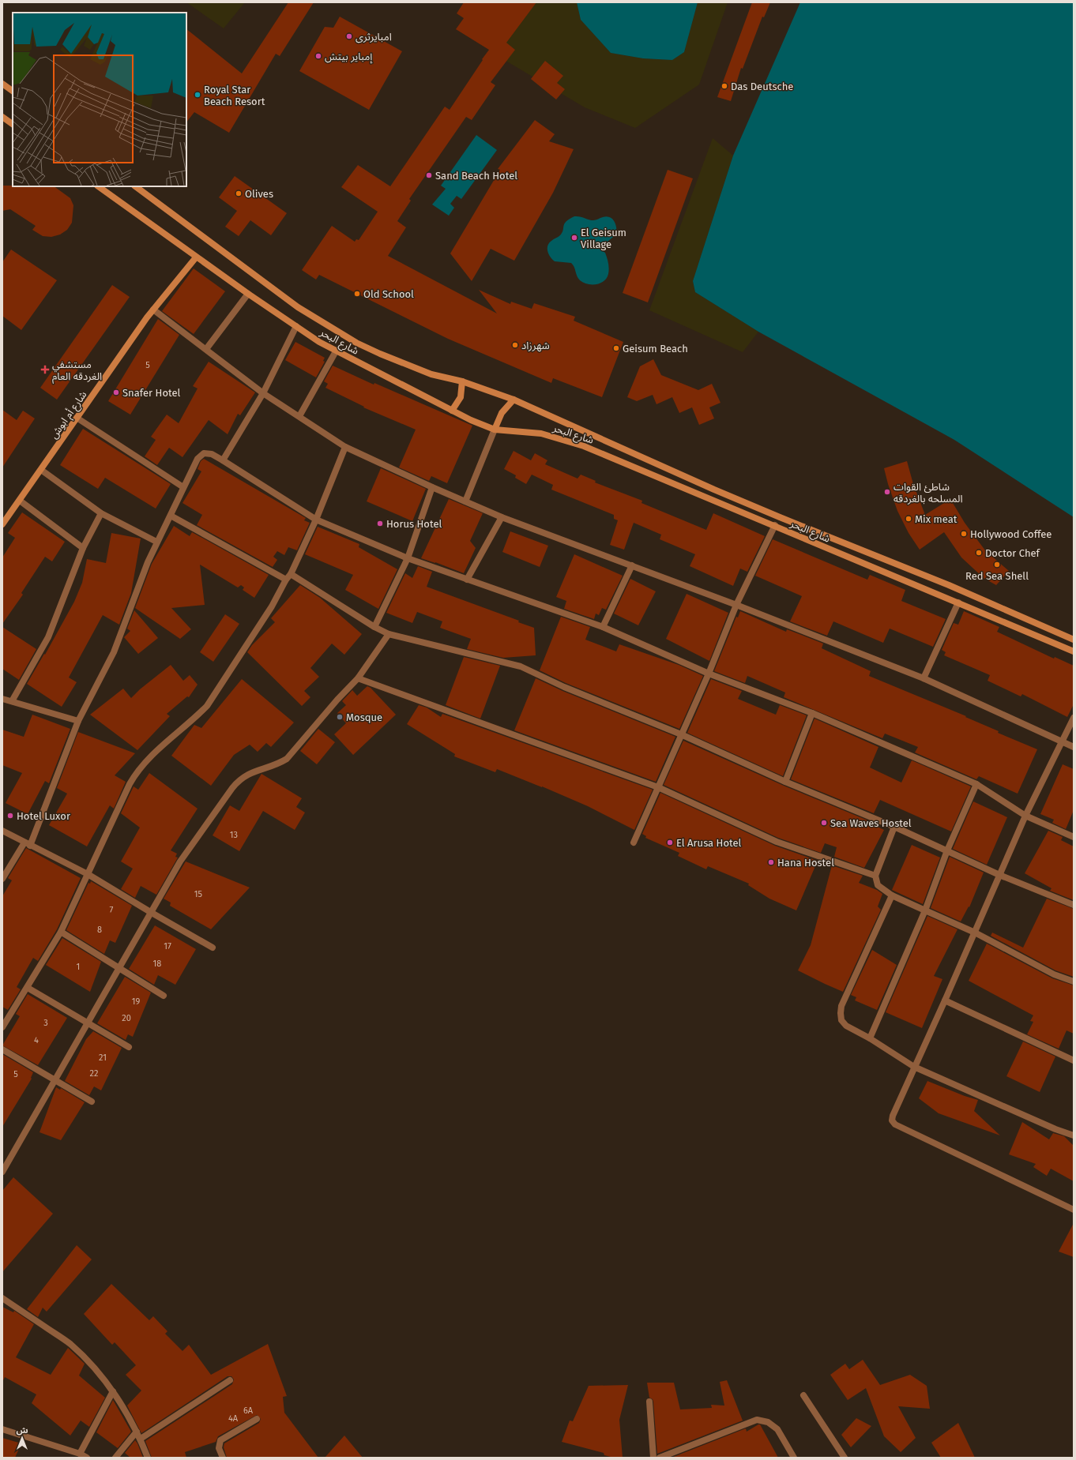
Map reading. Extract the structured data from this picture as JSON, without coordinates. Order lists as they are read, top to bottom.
{
  "streets": {
    "main road": ["شارع البحر", "شارع أم ابوش"]
  },
  "crossings": [
    ["شارع البحر", "شارع أم ابوش"]
  ],
  "places": {
    "other": [
      "امبايرثرى",
      "إمباير بيتش",
      "Das Deutsche",
      "Royal Star Beach Resort",
      "Sand Beach Hotel",
      "Olives",
      "El Geisum Village",
      "Old School",
      "شهرزاد",
      "Geisum Beach",
      "Snafer Hotel",
      "شاطئ القوات المسلحه بالغردقه",
      "Mix meat",
      "Horus Hotel",
      "Hollywood Coffee",
      "Doctor Chef",
      "Red Sea Shell",
      "Mosque",
      "Hotel Luxor",
      "Sea Waves Hostel",
      "El Arusa Hotel",
      "Hana Hostel"
    ],
    "health": ["مستشفي الغردقه العام"]
  },
  "house_numbers": [
    "5",
    "13",
    "15",
    "7",
    "8",
    "17",
    "18",
    "1",
    "19",
    "20",
    "3",
    "4",
    "21",
    "22",
    "5",
    "6A",
    "4A"
  ],
  "north": "top"
}
